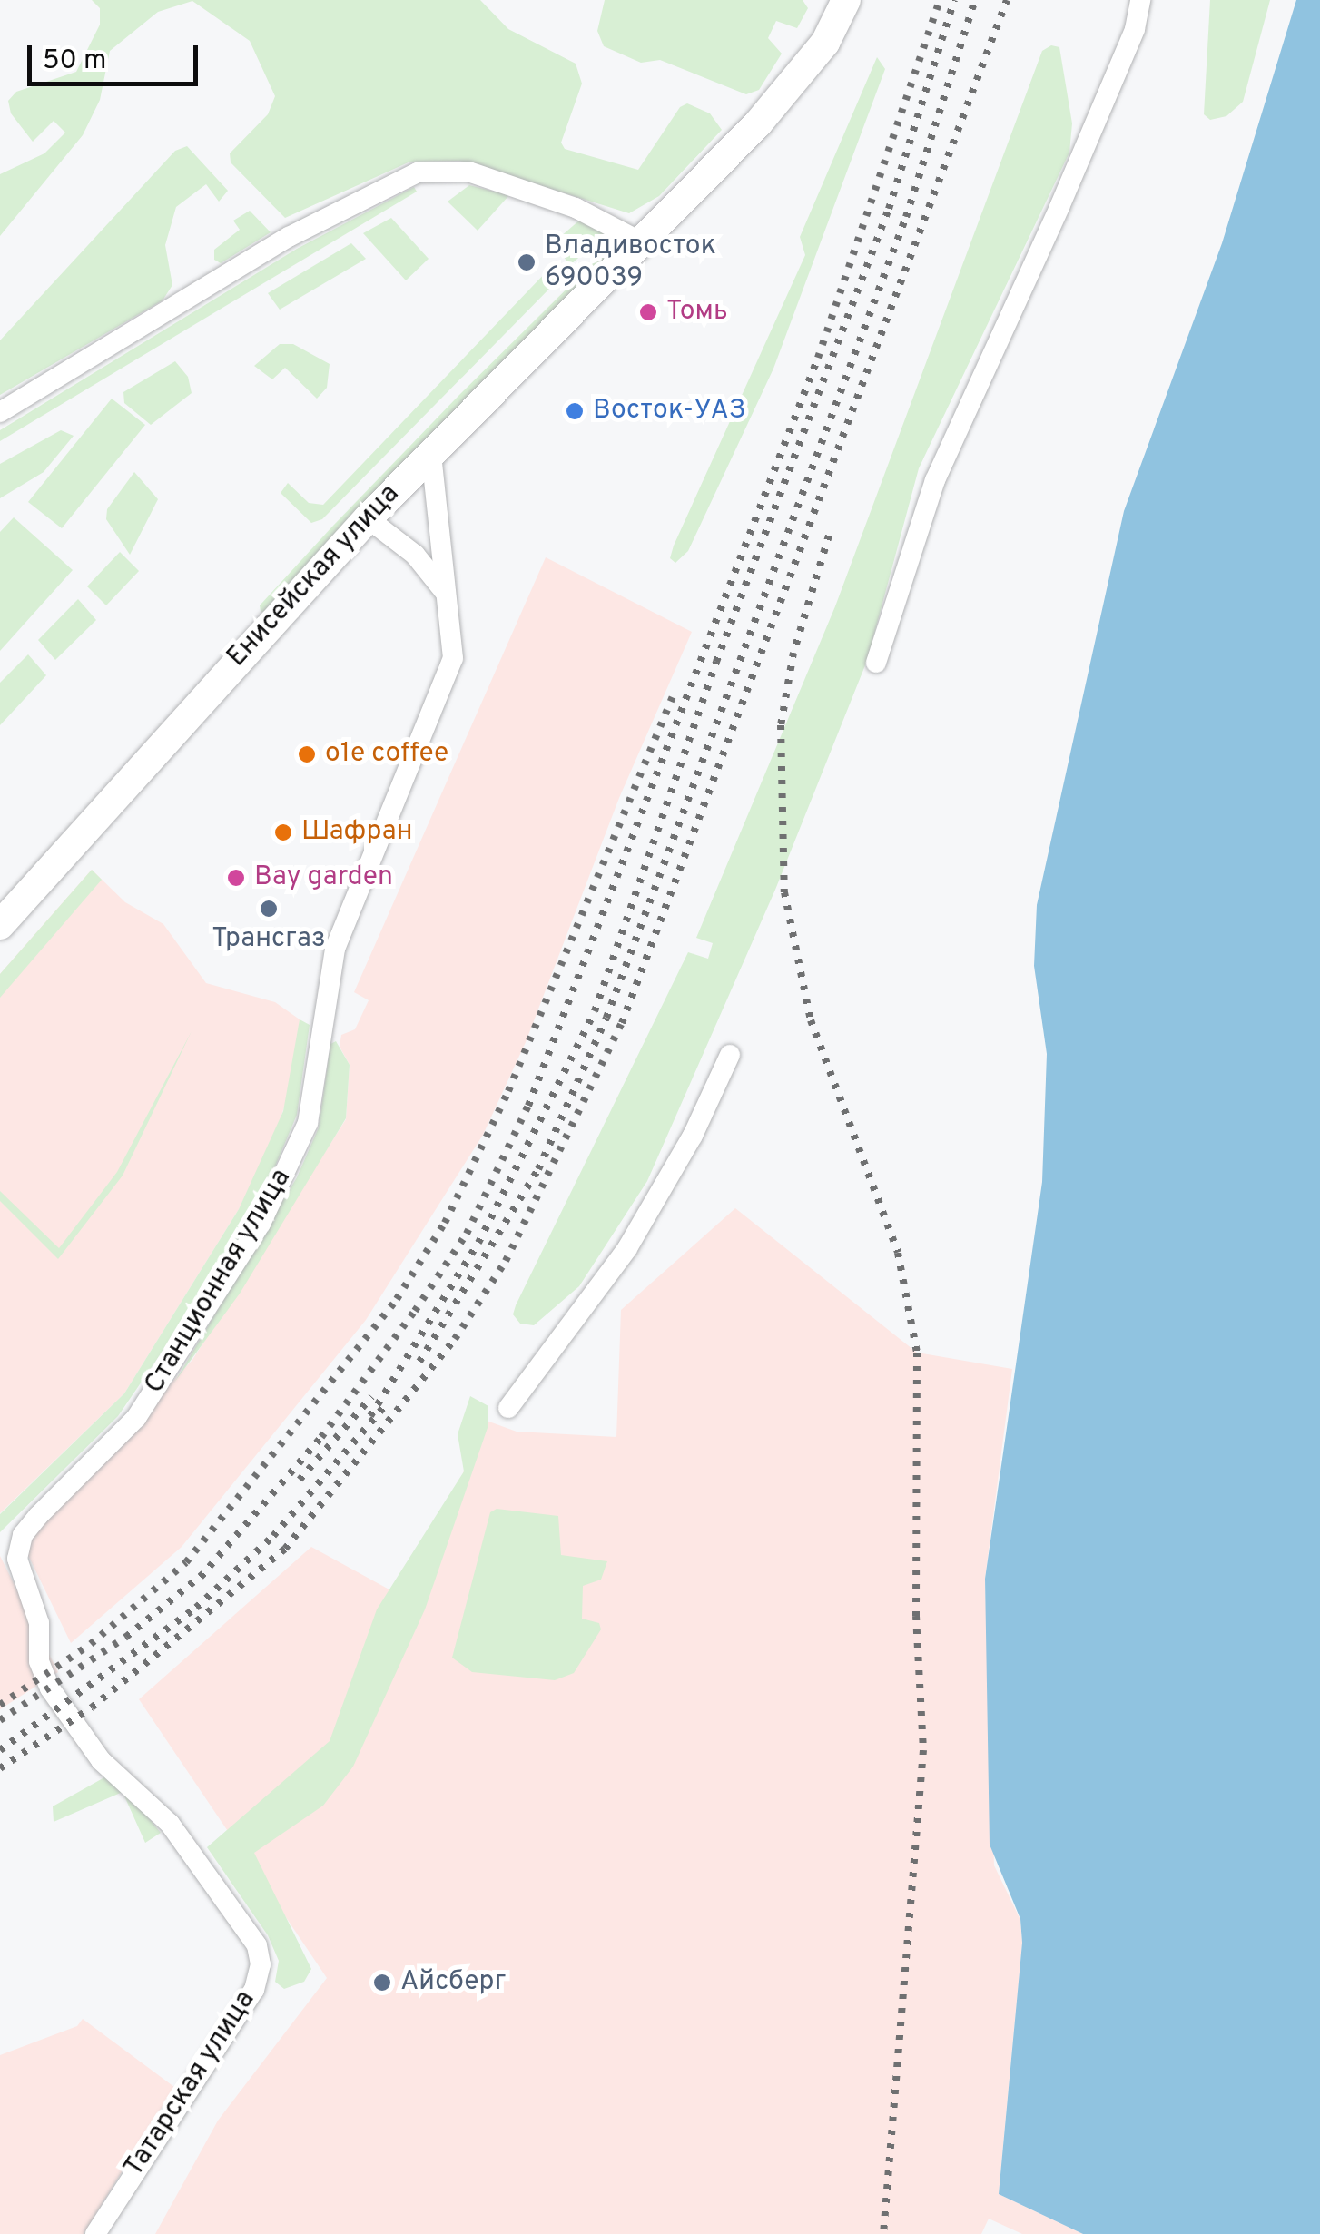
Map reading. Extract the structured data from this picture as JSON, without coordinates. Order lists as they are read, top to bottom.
{
  "streets": {
    "main road": ["Енисейская улица"],
    "street": ["Станционная улица", "Татарская улица"]
  },
  "crossings": [
    ["Енисейская улица", "Станционная улица"],
    ["Станционная улица", "Татарская улица"]
  ],
  "places": [
    "Владивосток 690039",
    "Томь",
    "Восток-УАЗ",
    "o1e coffee",
    "Шафран",
    "Bay garden",
    "Трансгаз",
    "Айсберг"
  ],
  "scale_bar": "50 m"
}
